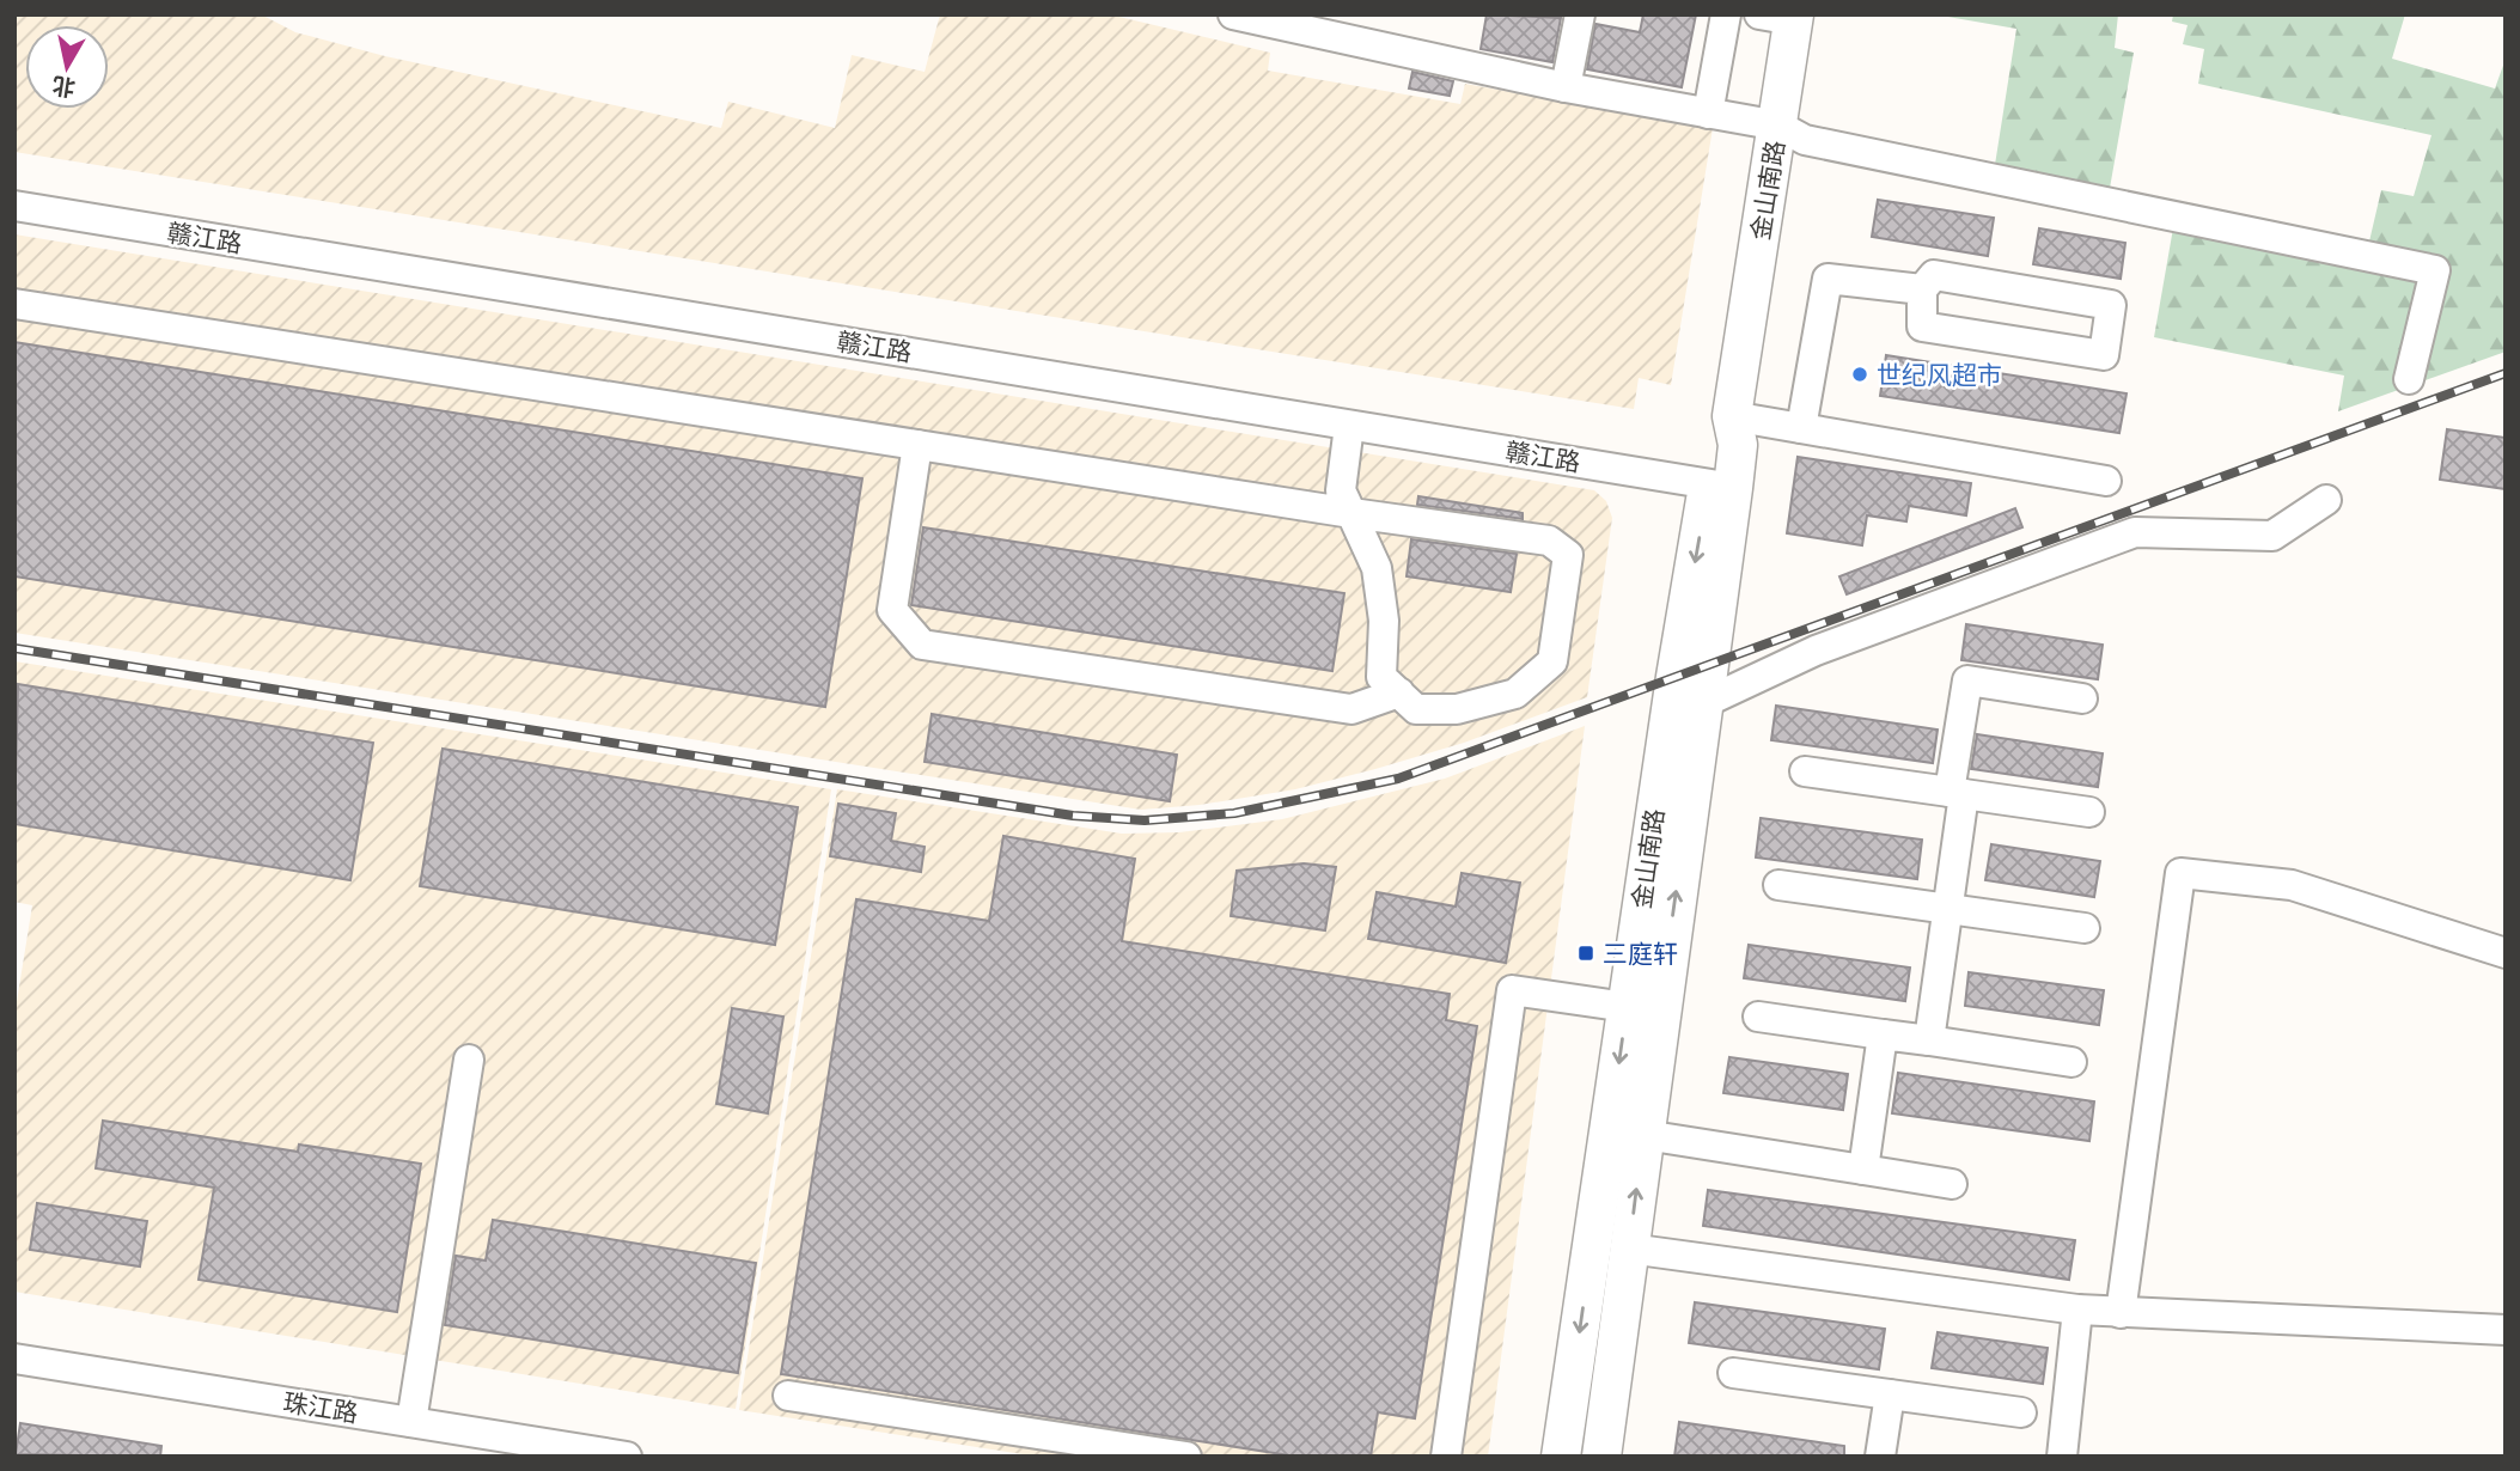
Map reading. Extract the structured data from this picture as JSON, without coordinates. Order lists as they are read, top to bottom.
{
  "streets": {
    "main road": ["金山南路"],
    "street": ["赣江路", "珠江路"]
  },
  "crossings": [
    ["金山南路", "赣江路"]
  ],
  "places": {
    "other": ["世纪风超市"],
    "transit": ["三庭轩"]
  },
  "north": "bottom"
}
